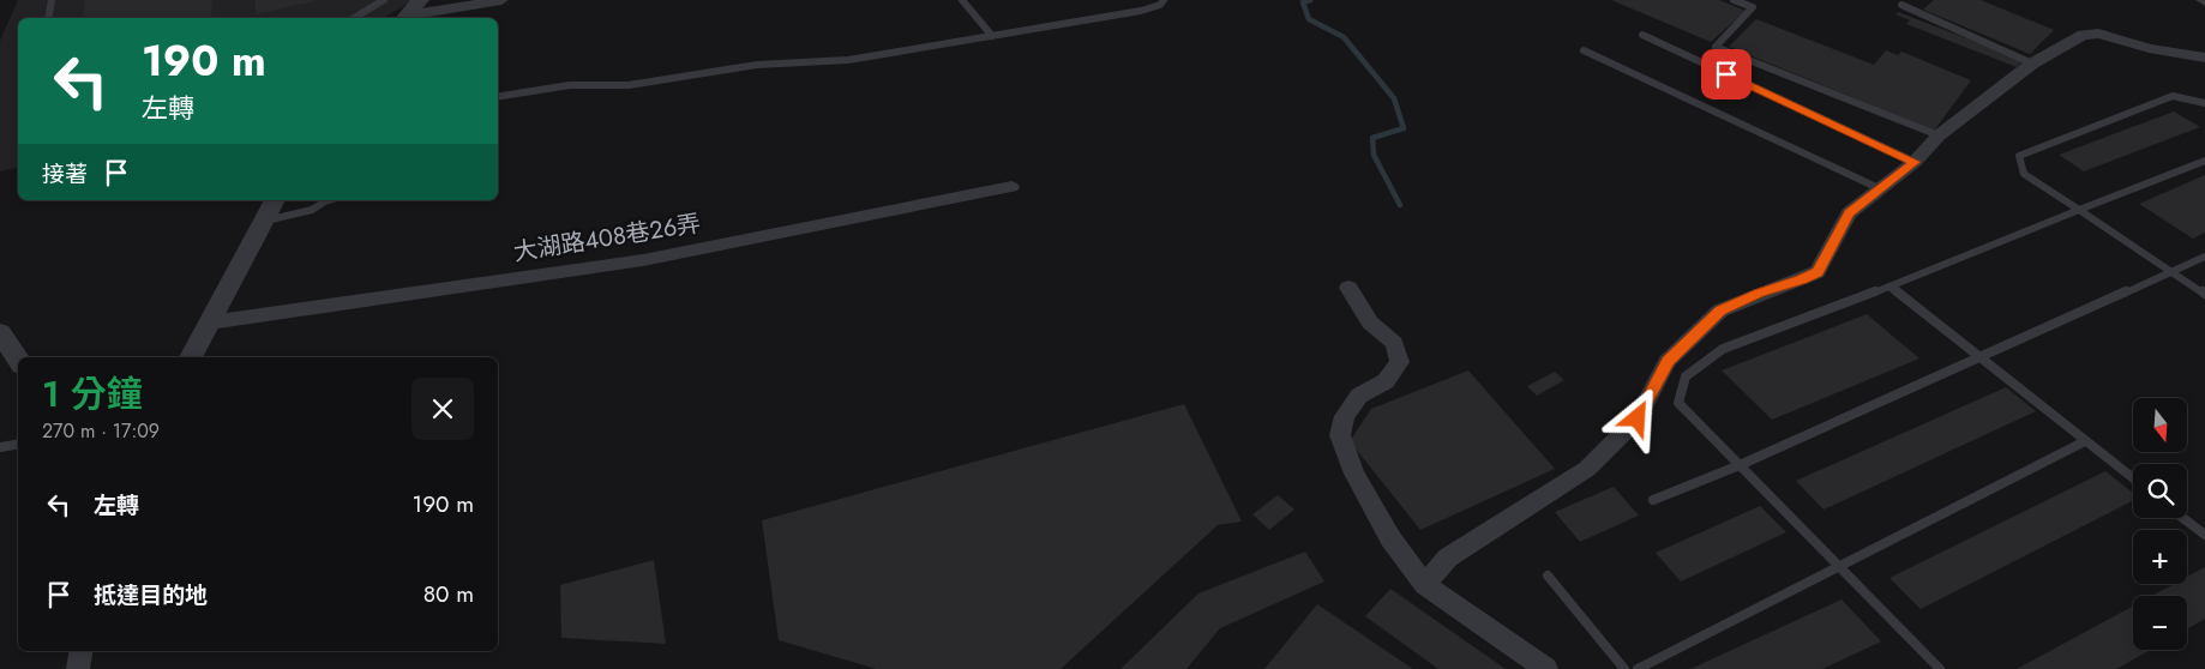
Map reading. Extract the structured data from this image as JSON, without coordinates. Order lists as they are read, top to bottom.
{
  "streets": {
    "street": ["大湖路408巷26弄"]
  },
  "north": "bottom",
  "page": {
    "turn": ["190 m", "左轉"],
    "then": "接著",
    "heading": ["1 分鐘", "270 m · 17:09"],
    "map_buttons": ["+", "−"],
    "list": [
      {
        "name": "左轉",
        "value": "190 m"
      },
      {
        "name": "抵達目的地",
        "value": "80 m"
      }
    ]
  }
}
